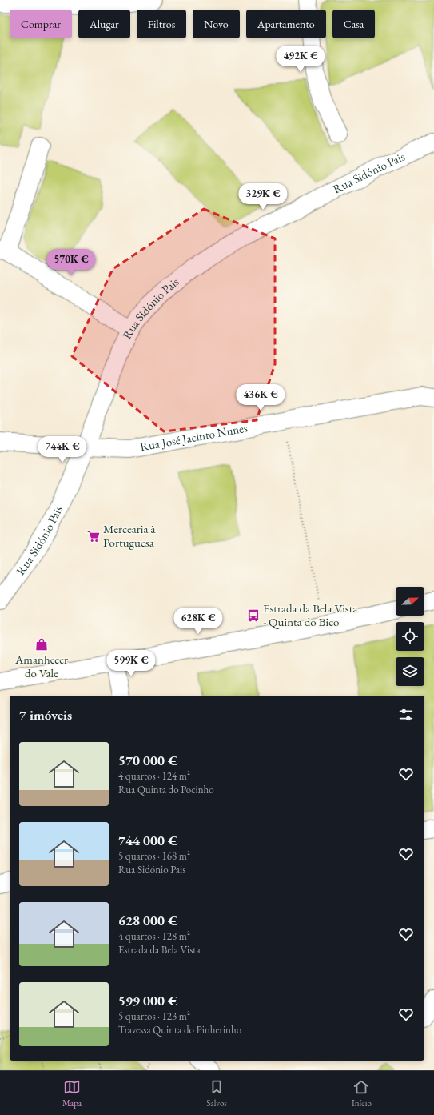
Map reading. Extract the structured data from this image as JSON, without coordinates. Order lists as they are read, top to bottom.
{
  "streets": {
    "street": ["Rua Sidónio Pais", "Rua José Jacinto Nunes"]
  },
  "crossings": [
    ["Rua Sidónio Pais", "Rua José Jacinto Nunes"]
  ],
  "places": {
    "supermarket": ["Mercearia à Portuguesa"],
    "bus stop": ["Estrada da Bela Vista - Quinta do Bico"],
    "shop": ["Amanhecer do Vale"]
  },
  "north": "right",
  "page": {
    "chip": [
      "Comprar",
      "Alugar",
      "Filtros",
      "Novo",
      "Apartamento",
      "Casa"
    ],
    "price": [
      "492K €",
      "329K €",
      "570K €",
      "436K €",
      "744K €",
      "628K €",
      "599K €"
    ],
    "heading": "7 imóveis",
    "list": [
      {
        "name": "570 000 €",
        "note": "4 quartos · 124 m² · Rua Quinta do Pocinho"
      },
      {
        "name": "744 000 €",
        "note": "5 quartos · 168 m² · Rua Sidónio Pais"
      },
      {
        "name": "628 000 €",
        "note": "4 quartos · 128 m² · Estrada da Bela Vista"
      },
      {
        "name": "599 000 €",
        "note": "5 quartos · 123 m² · Travessa Quinta do Pinherinho"
      }
    ],
    "tabs": ["Mapa", "Salvos", "Início"]
  }
}
